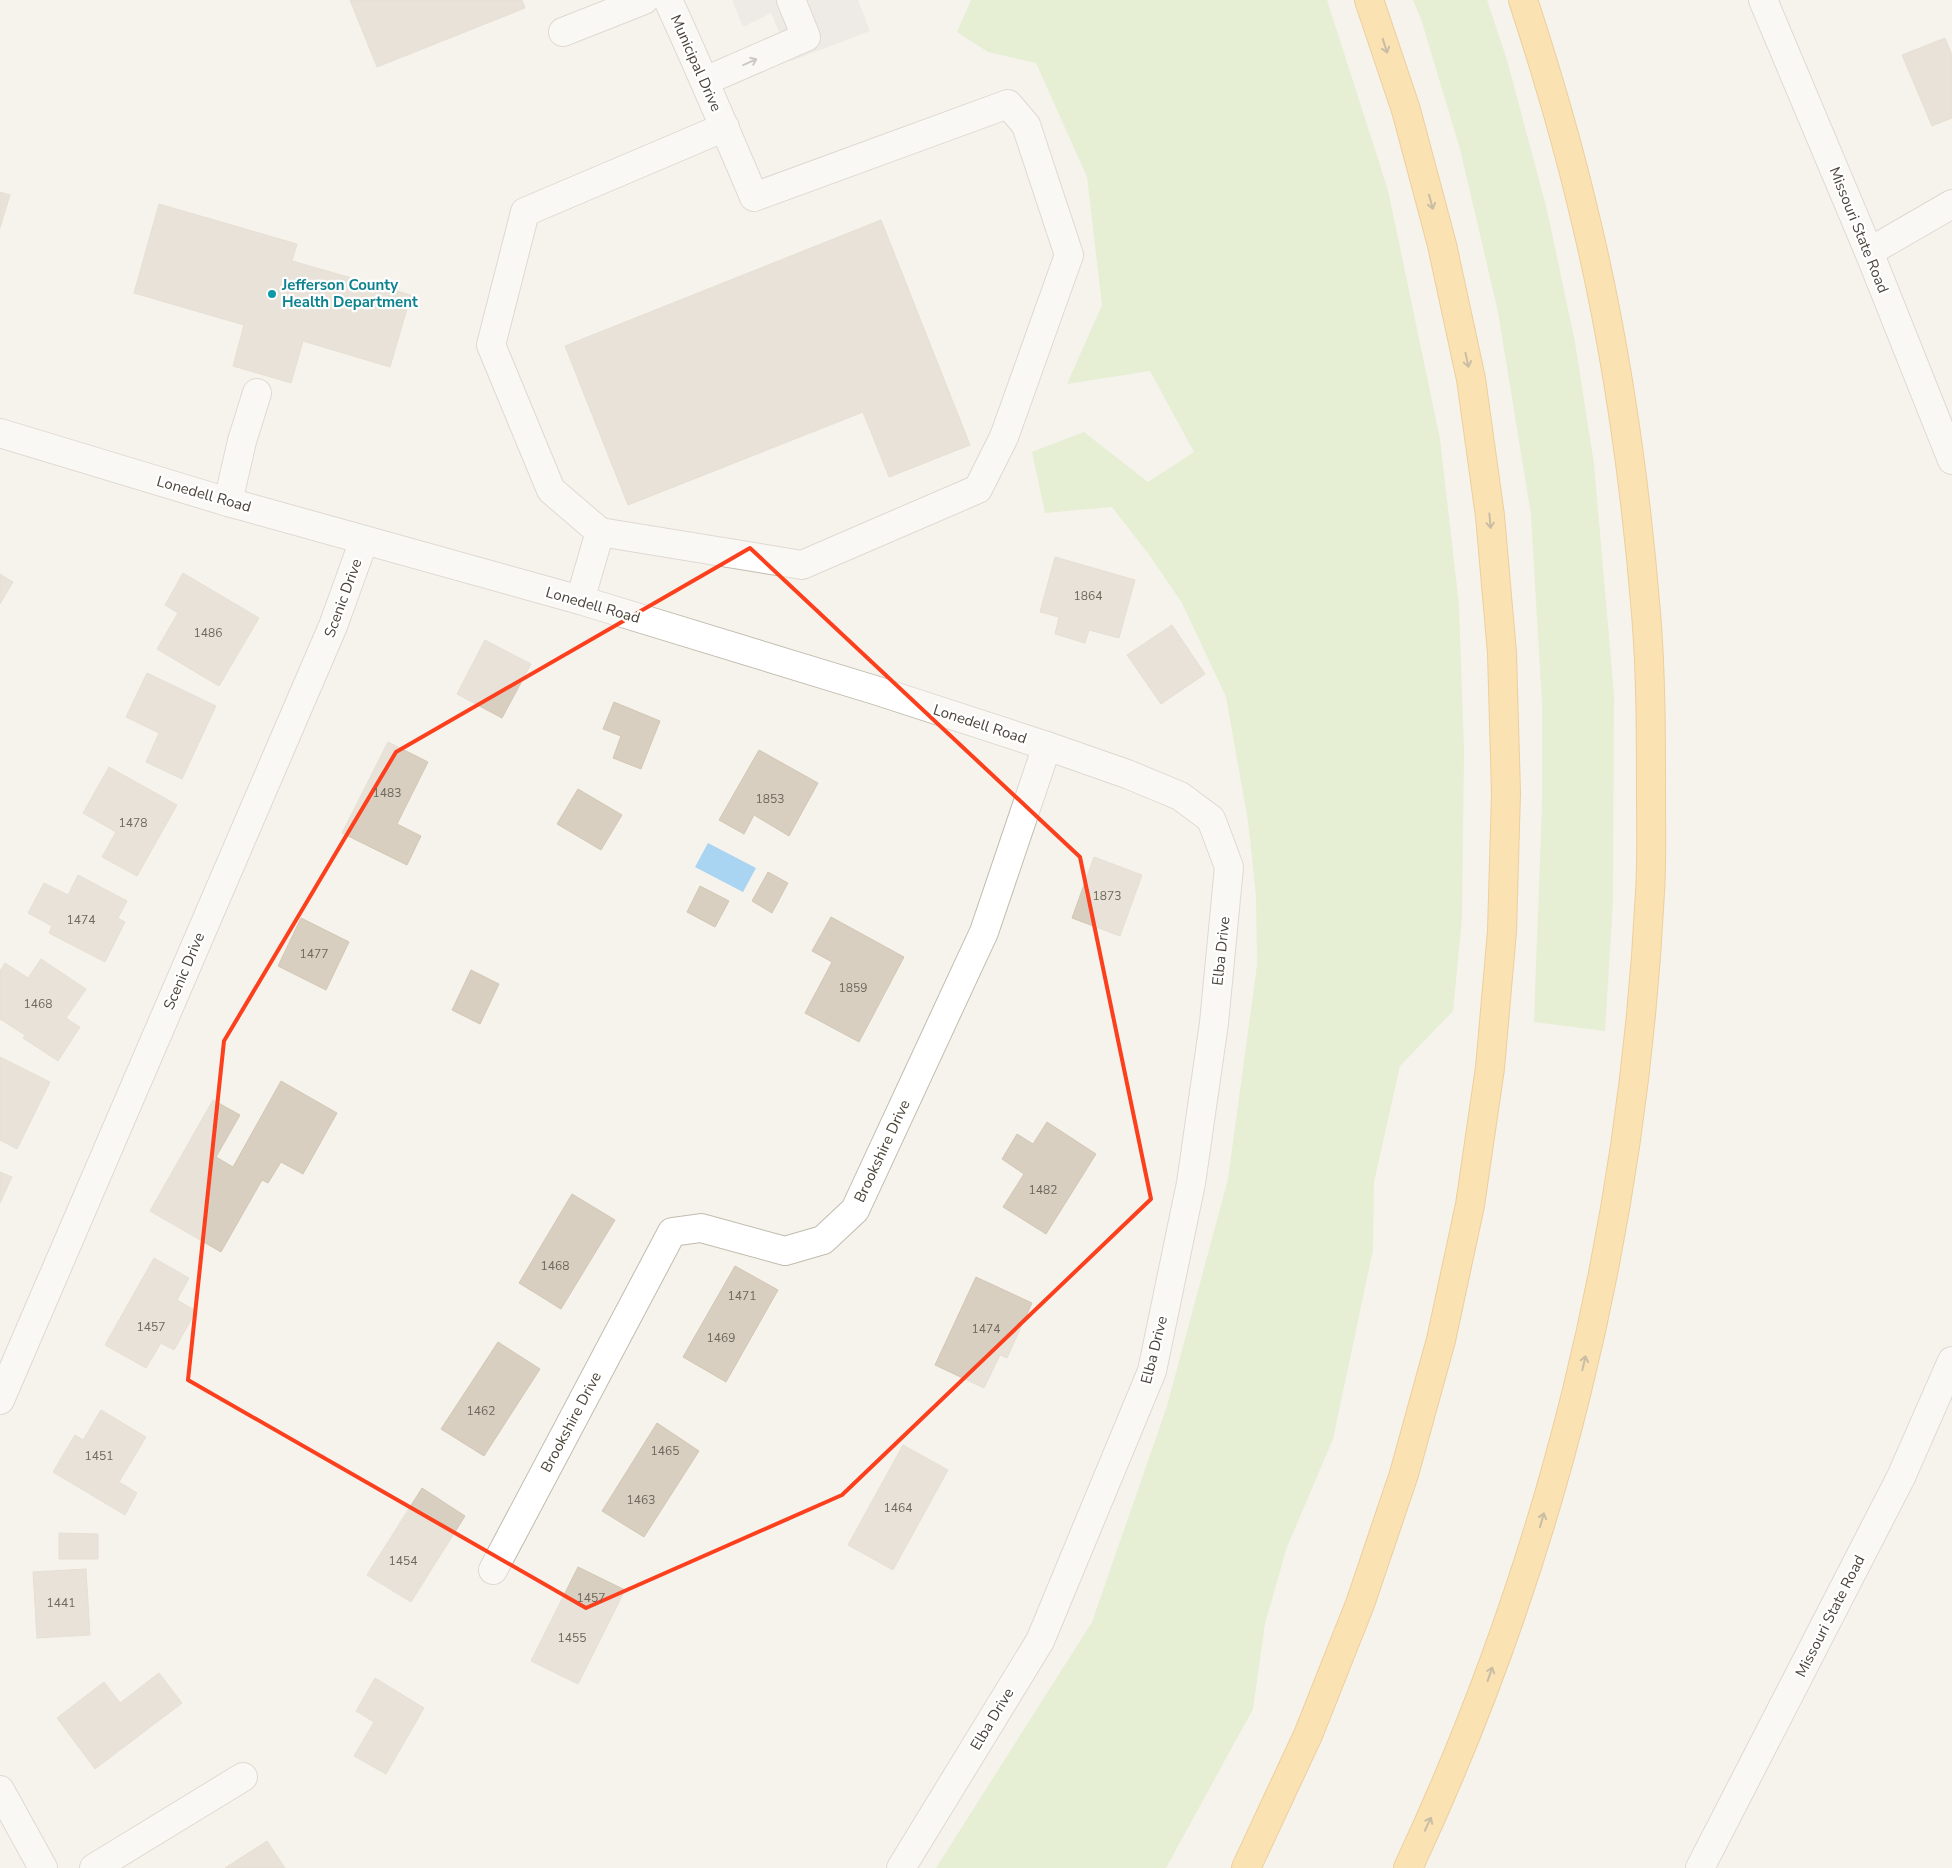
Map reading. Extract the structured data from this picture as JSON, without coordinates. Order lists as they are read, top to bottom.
{
  "streets": {
    "street": [
      "Municipal Drive",
      "Missouri State Road",
      "Lonedell Road",
      "Scenic Drive",
      "Elba Drive",
      "Brookshire Drive"
    ]
  },
  "crossings": [
    ["Lonedell Road", "Scenic Drive"],
    ["Lonedell Road", "Elba Drive"],
    ["Lonedell Road", "Brookshire Drive"]
  ],
  "places": ["Jefferson County Health Department"],
  "house_numbers": [
    "1864",
    "1486",
    "1483",
    "1853",
    "1478",
    "1873",
    "1474",
    "1477",
    "1859",
    "1468",
    "1482",
    "1468",
    "1471",
    "1457",
    "1474",
    "1469",
    "1462",
    "1465",
    "1451",
    "1463",
    "1464",
    "1454",
    "1457",
    "1441",
    "1455"
  ]
}
